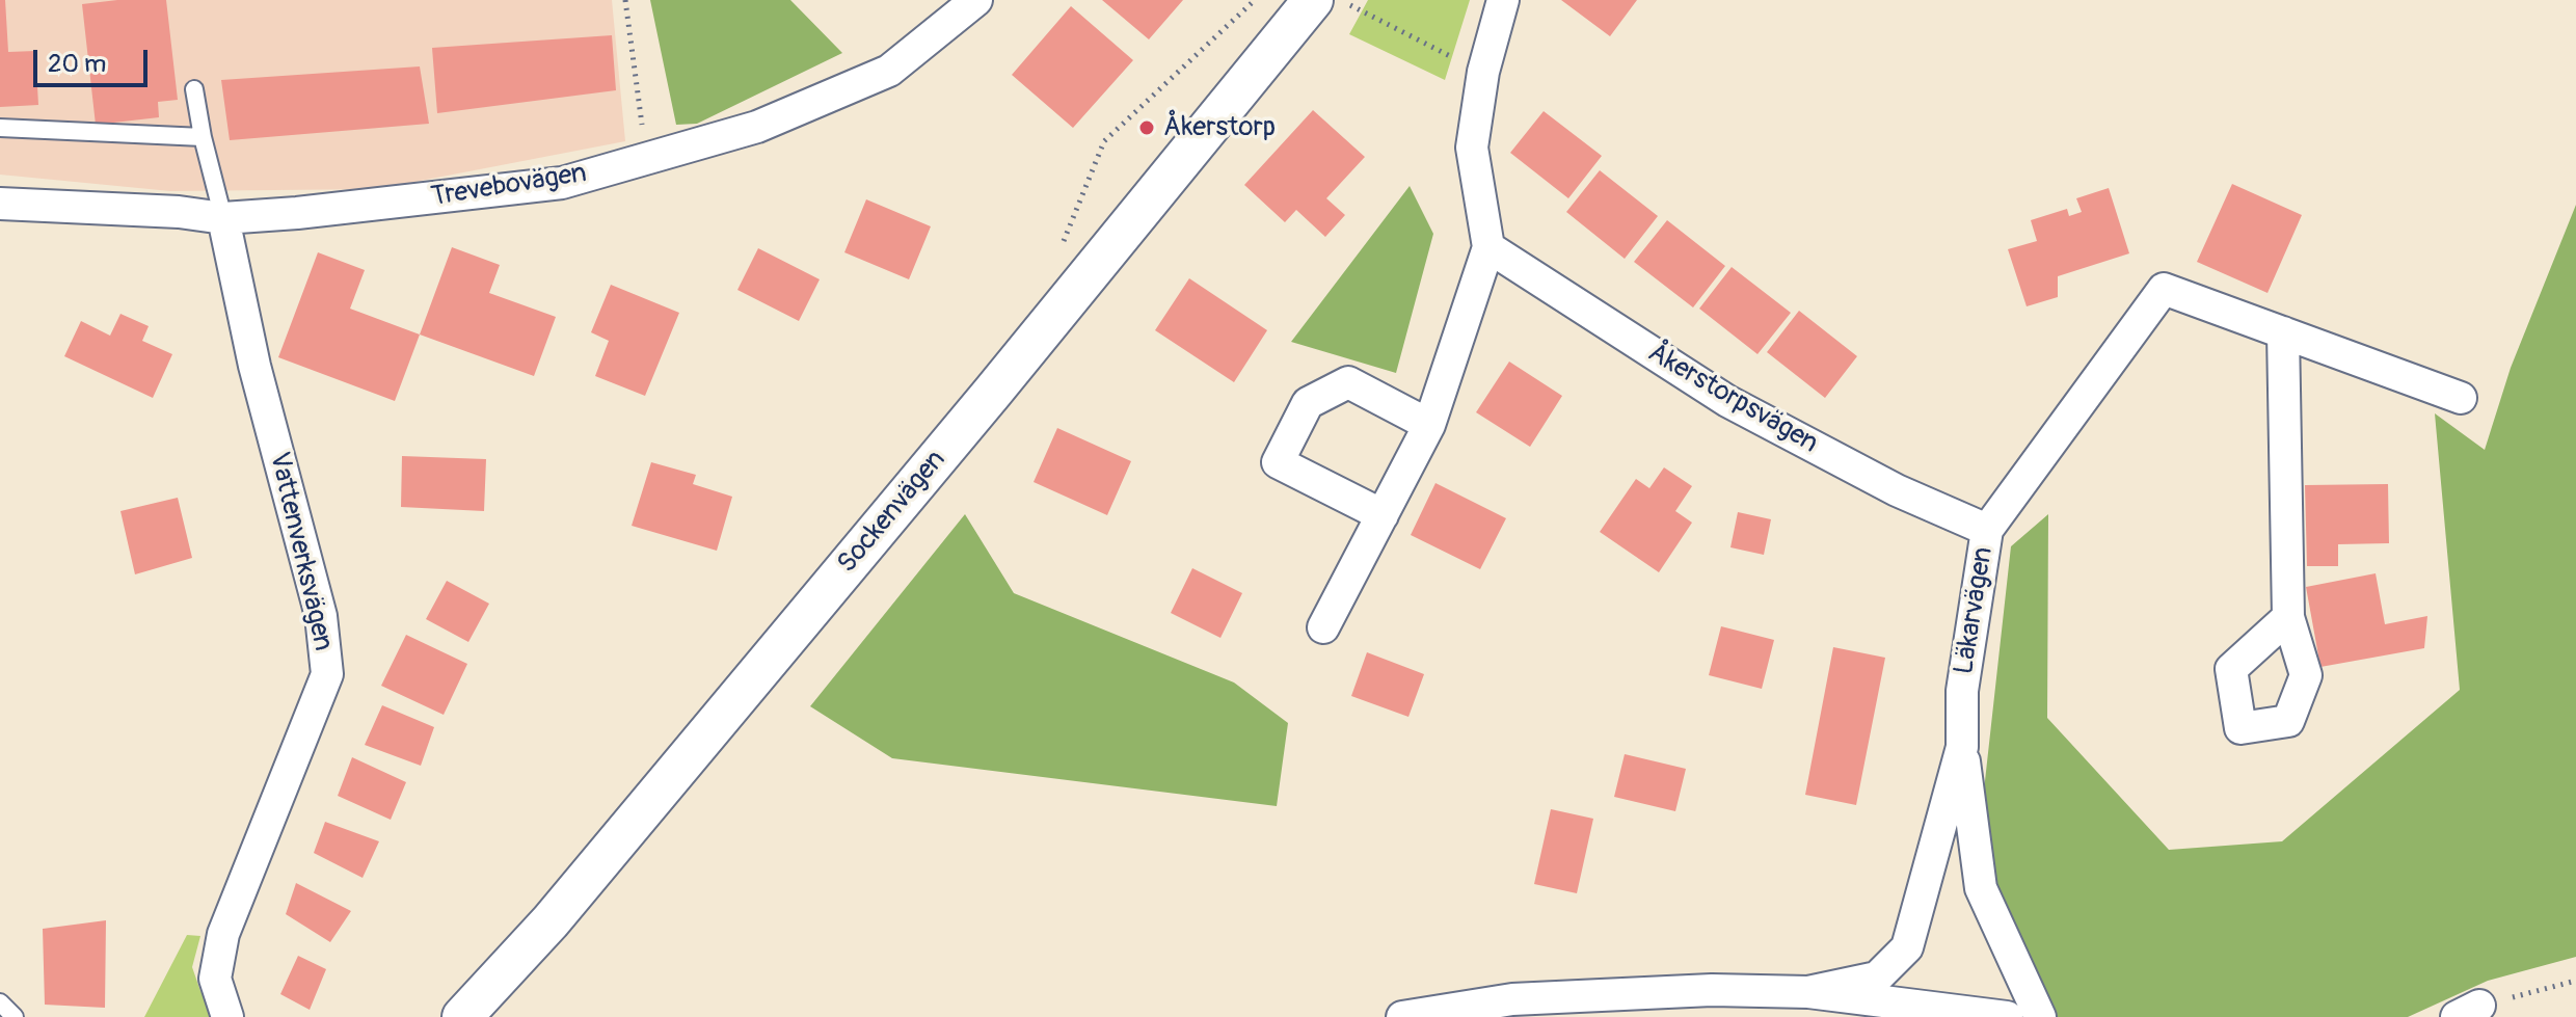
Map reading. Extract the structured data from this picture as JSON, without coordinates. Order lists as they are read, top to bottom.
{
  "streets": {
    "street": [
      "Trevebovägen",
      "Åkerstorpsvägen",
      "Sockenvägen",
      "Vattenverksvägen",
      "Läkarvägen"
    ]
  },
  "crossings": [
    ["Trevebovägen", "Vattenverksvägen"],
    ["Åkerstorpsvägen", "Läkarvägen"]
  ],
  "places": ["Åkerstorp"],
  "scale_bar": "20 m"
}
